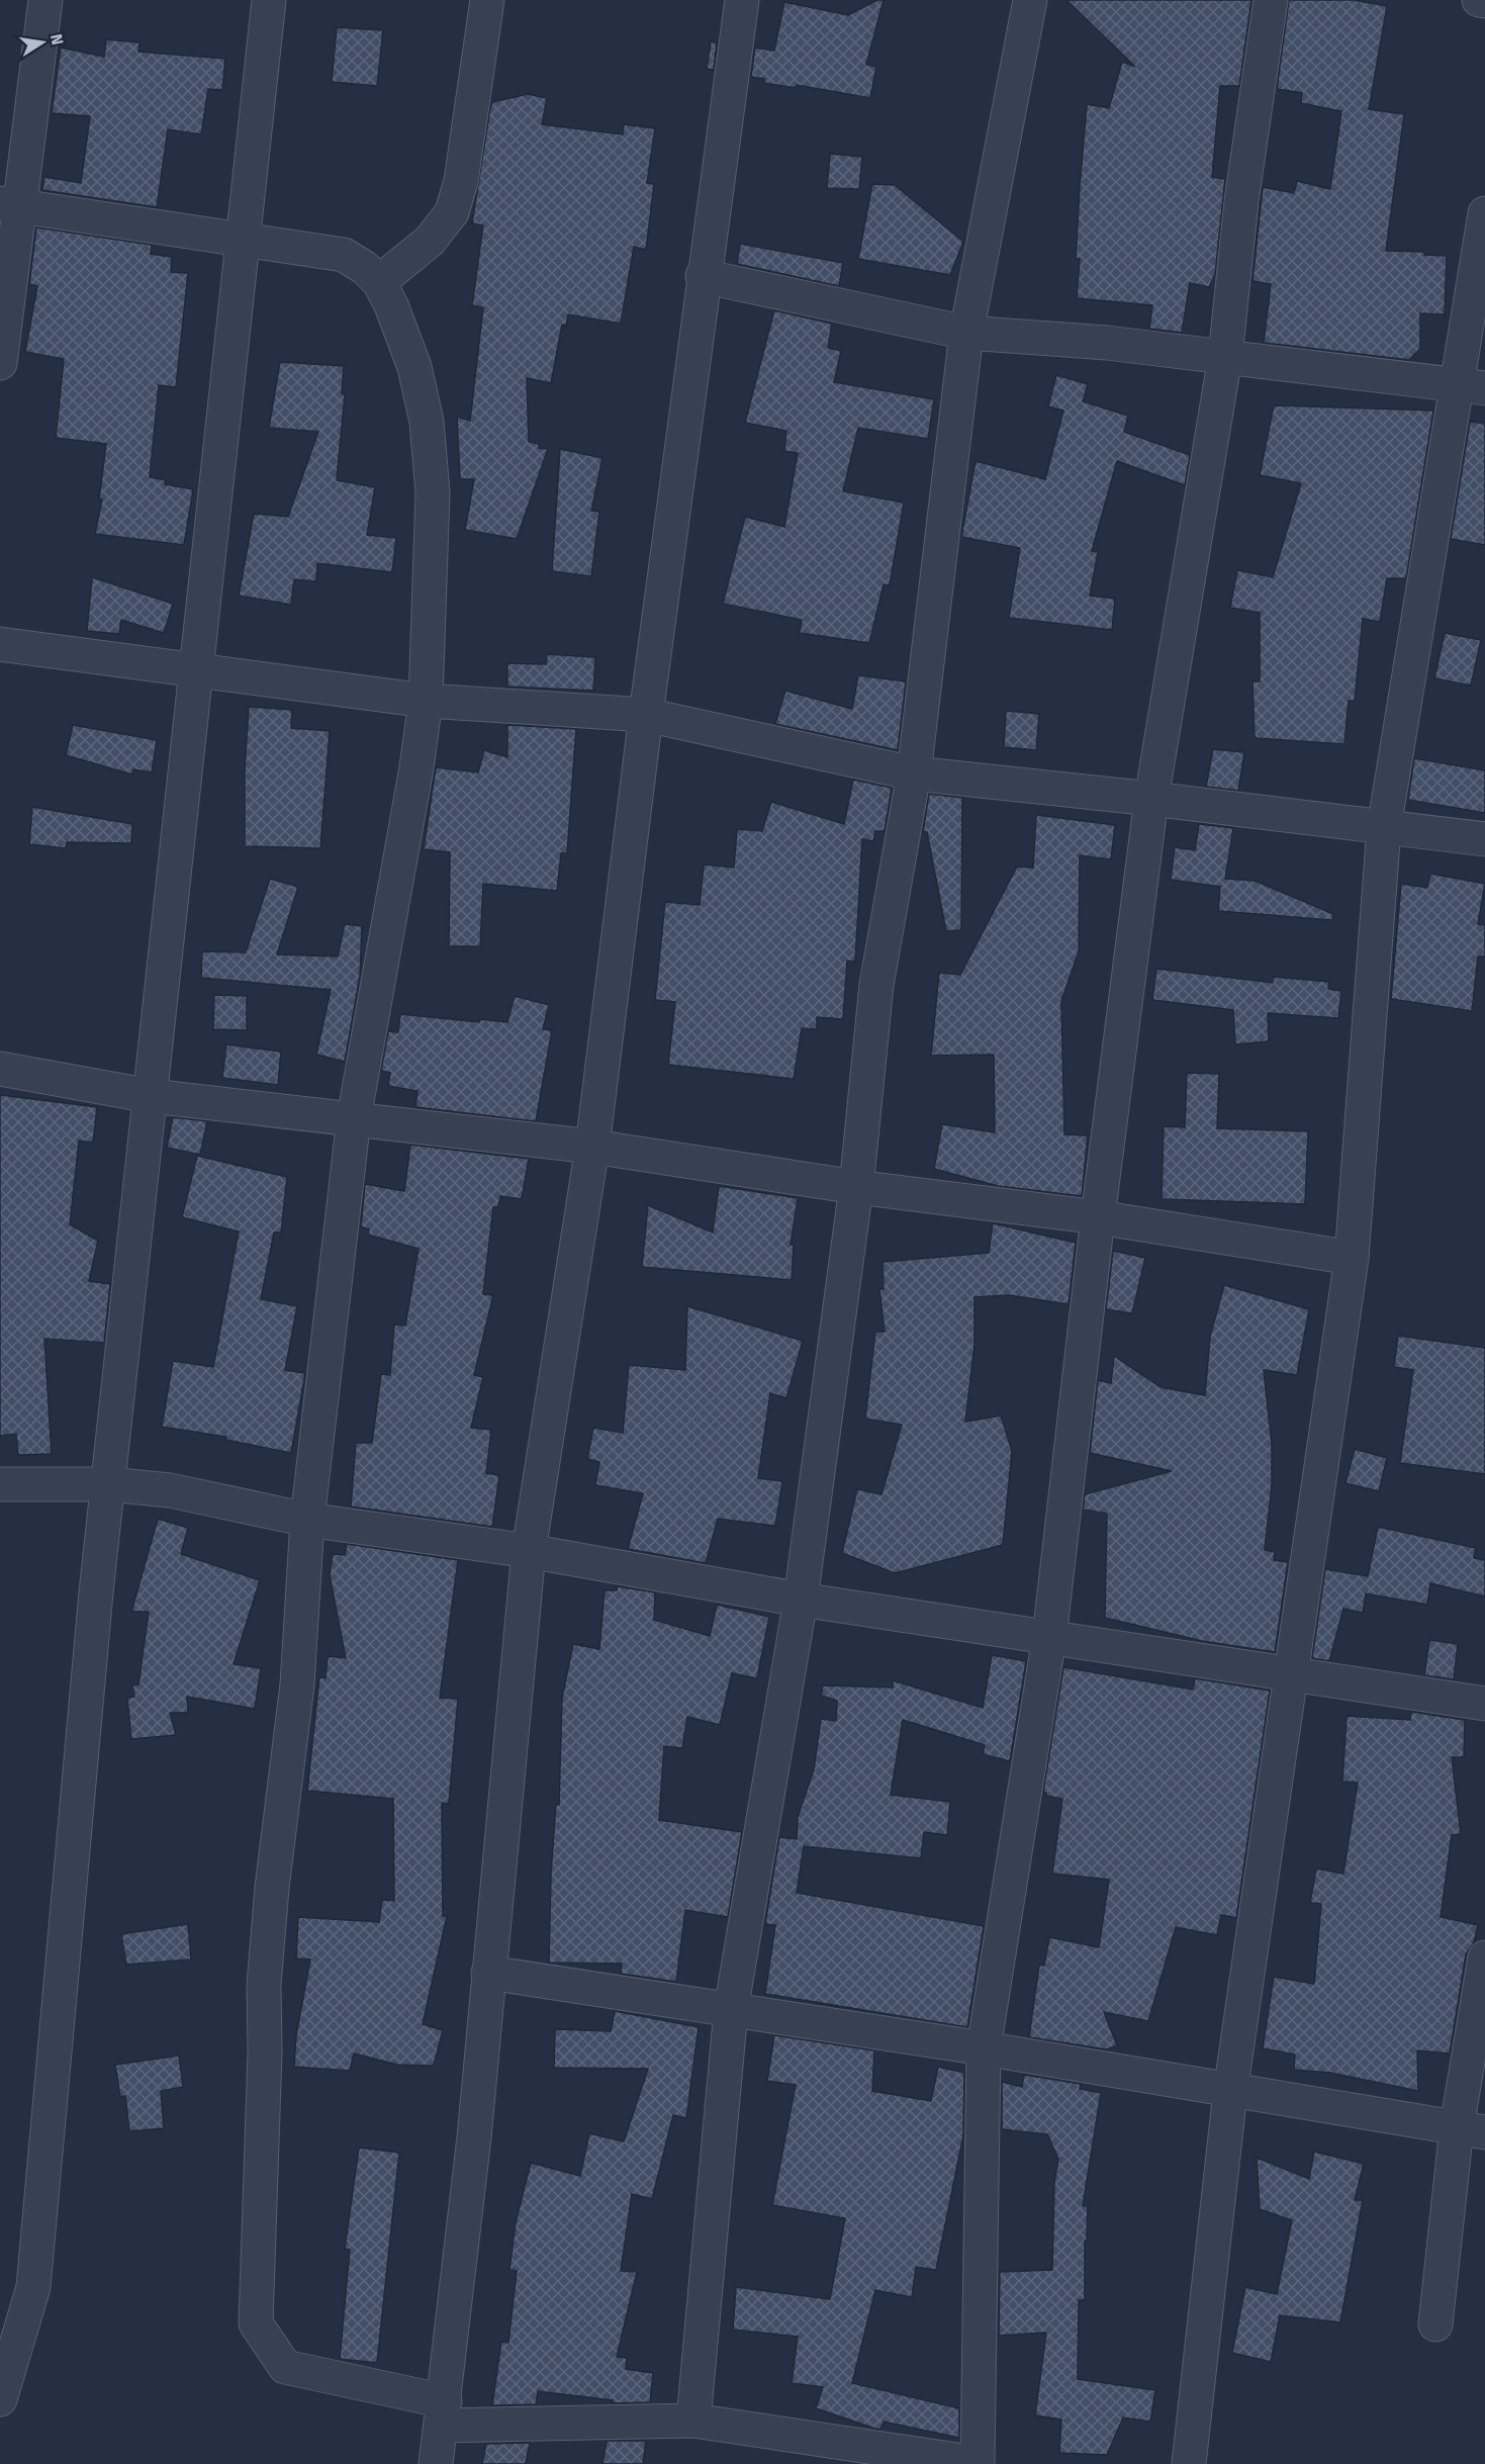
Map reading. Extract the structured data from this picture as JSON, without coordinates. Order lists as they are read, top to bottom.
{
  "north": "right"
}
